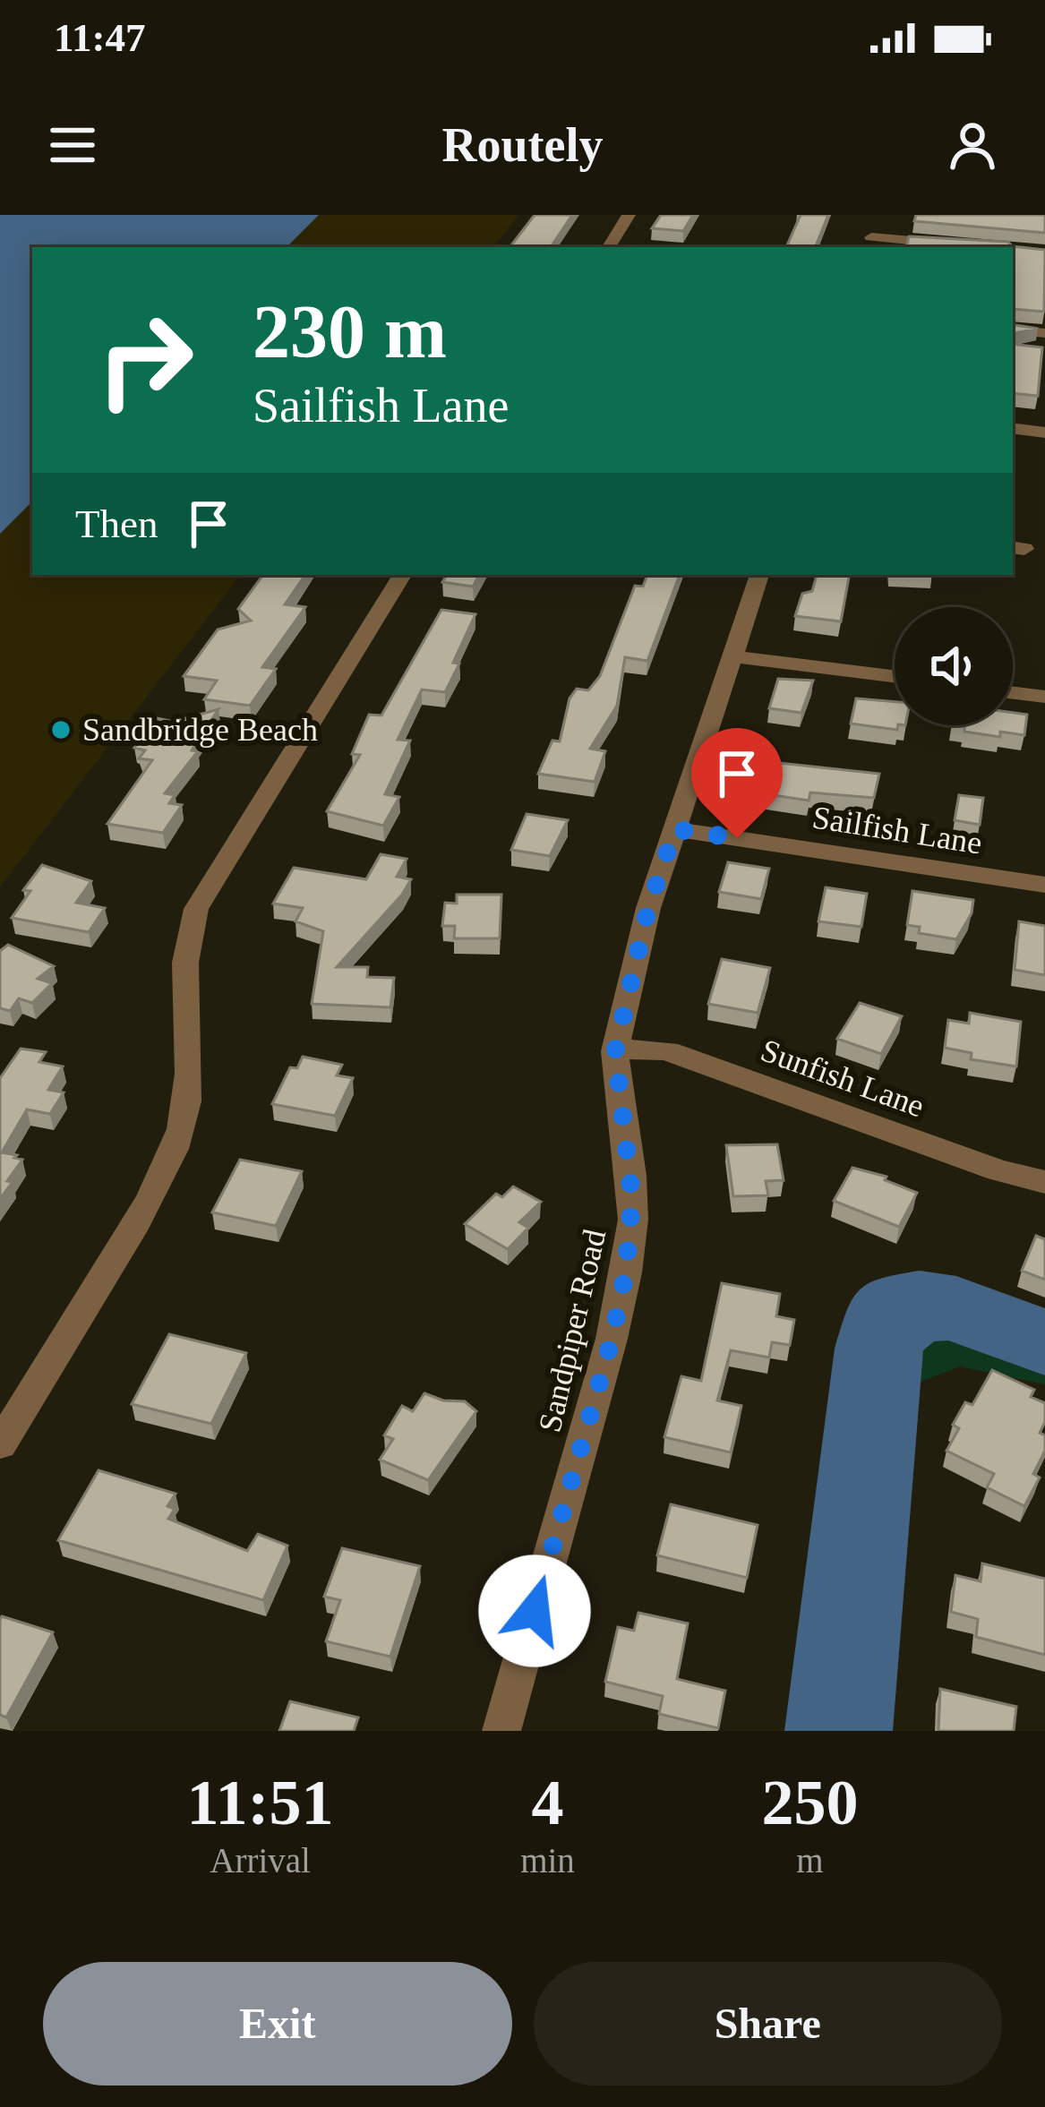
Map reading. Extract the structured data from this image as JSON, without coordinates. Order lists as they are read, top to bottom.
{
  "streets": {
    "street": ["Sailfish Lane", "Sunfish Lane", "Sandpiper Road"]
  },
  "crossings": [
    ["Sailfish Lane", "Sandpiper Road"],
    ["Sunfish Lane", "Sandpiper Road"]
  ],
  "places": ["Sandbridge Beach"],
  "page": {
    "status": "11:47",
    "header": "Routely",
    "turn": ["230 m", "Sailfish Lane"],
    "then": "Then",
    "eta": [
      "11:51",
      "Arrival",
      "4",
      "min",
      "250",
      "m"
    ],
    "buttons": ["Exit", "Share"]
  }
}
